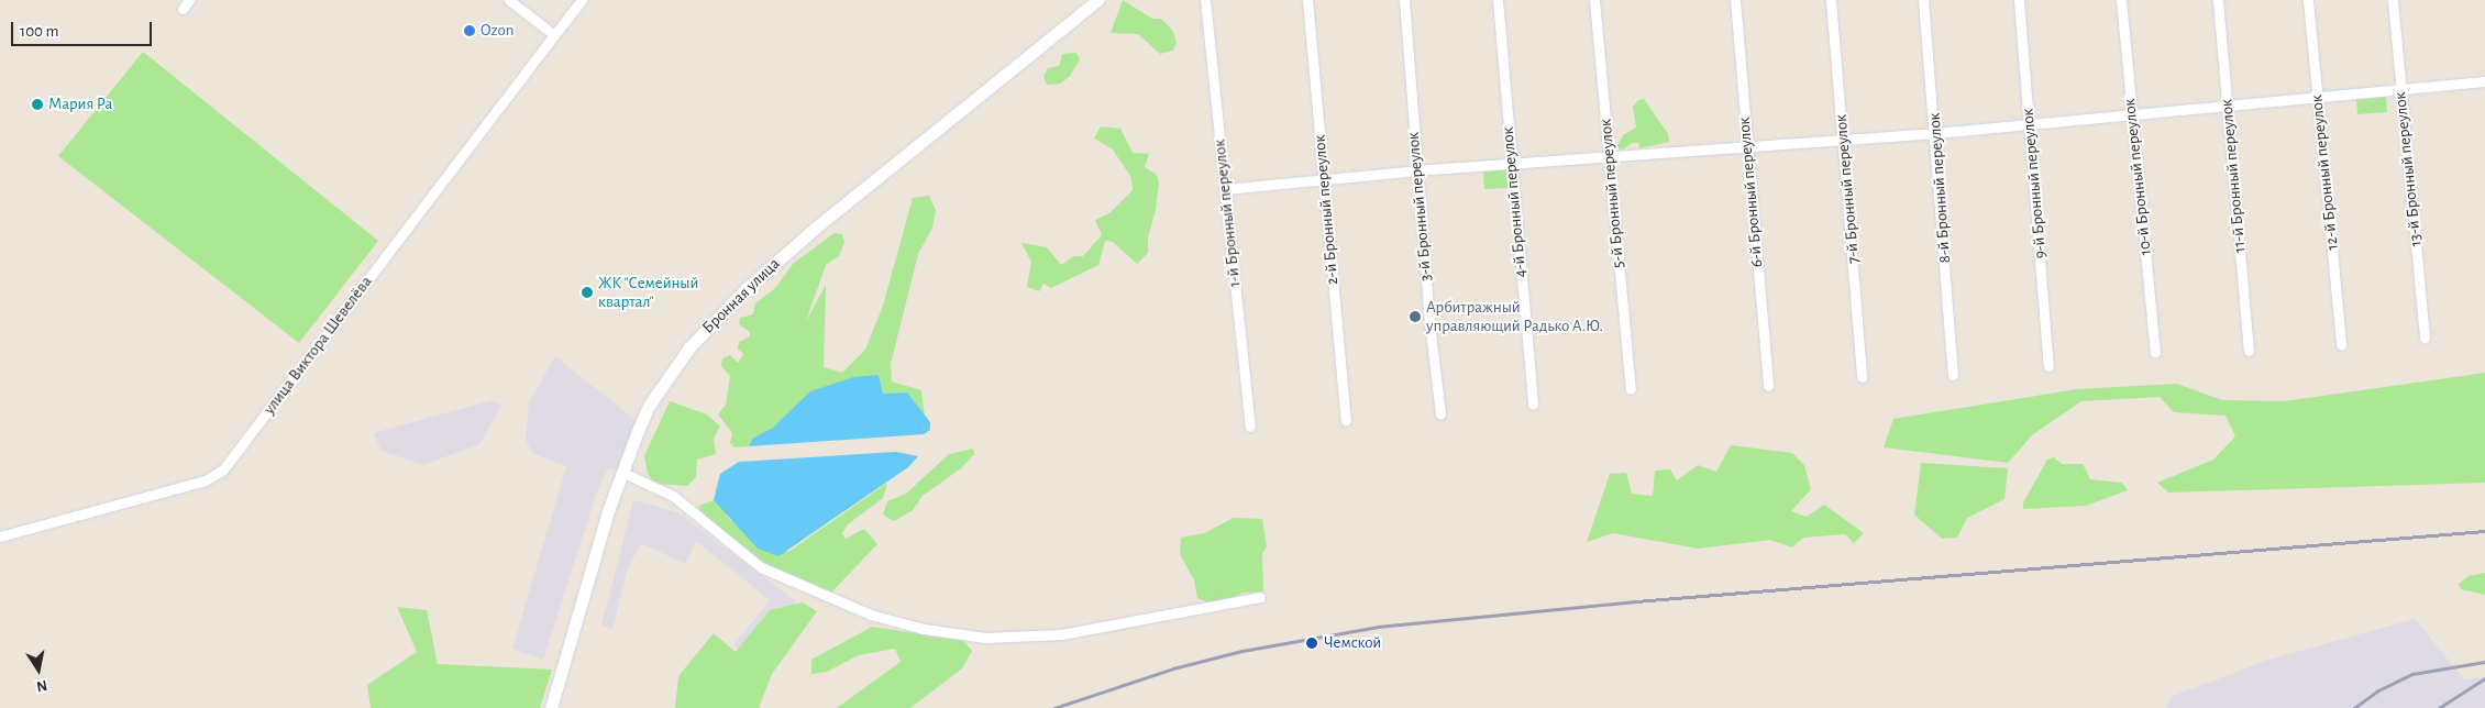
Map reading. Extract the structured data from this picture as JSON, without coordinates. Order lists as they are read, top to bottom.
{
  "streets": {
    "street": [
      "13-й Бронный переулок",
      "12-й Бронный переулок",
      "11-й Бронный переулок",
      "10-й Бронный переулок",
      "9-й Бронный переулок",
      "8-й Бронный переулок",
      "7-й Бронный переулок",
      "6-й Бронный переулок",
      "5-й Бронный переулок",
      "4-й Бронный переулок",
      "3-й Бронный переулок",
      "2-й Бронный переулок",
      "1-й Бронный переулок",
      "Бронная улица",
      "улица Виктора Шевелёва"
    ]
  },
  "places": [
    "Ozon",
    "Мария Ра",
    "ЖК \"Семейный квартал\"",
    "Арбитражный управляющий Радько А.Ю.",
    "Чемской"
  ],
  "scale_bar": "100 m",
  "north": "bottom"
}
